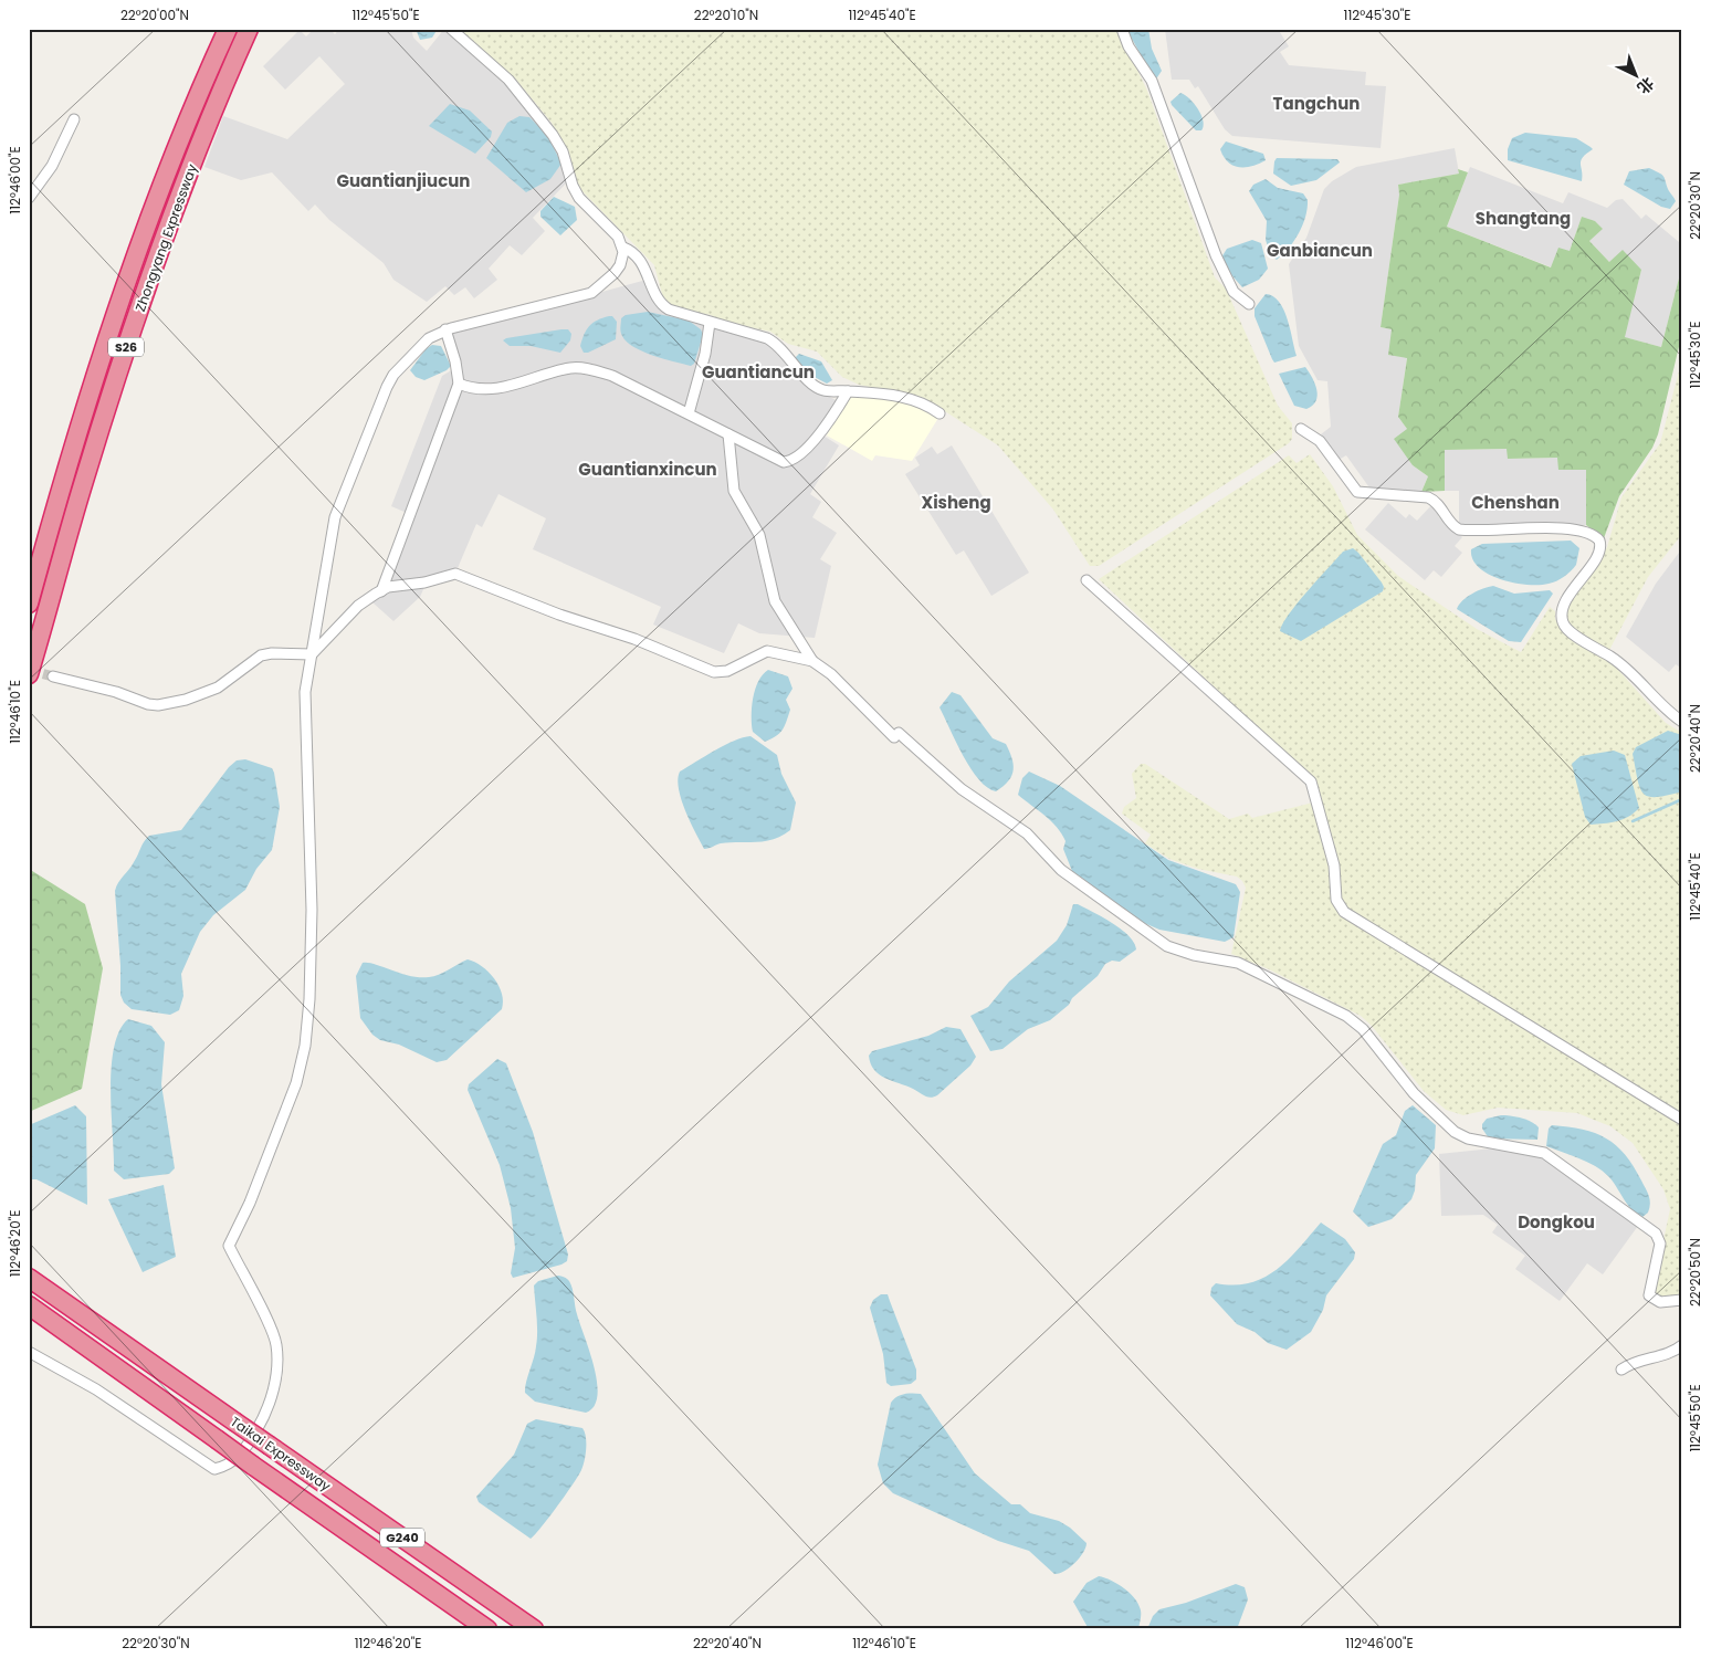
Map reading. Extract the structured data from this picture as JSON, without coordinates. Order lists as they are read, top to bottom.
{
  "streets": {
    "highway": [
      "Zhongyang Expressway",
      "S26",
      "Taikai Expressway",
      "G240"
    ]
  },
  "districts": [
    "Tangchun",
    "Guantianjiucun",
    "Shangtang",
    "Ganbiancun",
    "Guantiancun",
    "Guantianxincun",
    "Xisheng",
    "Chenshan",
    "Dongkou"
  ],
  "north": "bottom right",
  "coordinates": [
    "22°20'00\"N",
    "112°45'50\"E",
    "22°20'10\"N",
    "112°45'40\"E",
    "112°45'30\"E",
    "112°46'00\"E",
    "22°20'30\"N",
    "112°46'10\"E",
    "22°20'40\"N",
    "112°46'20\"E",
    "22°20'50\"N"
  ]
}
